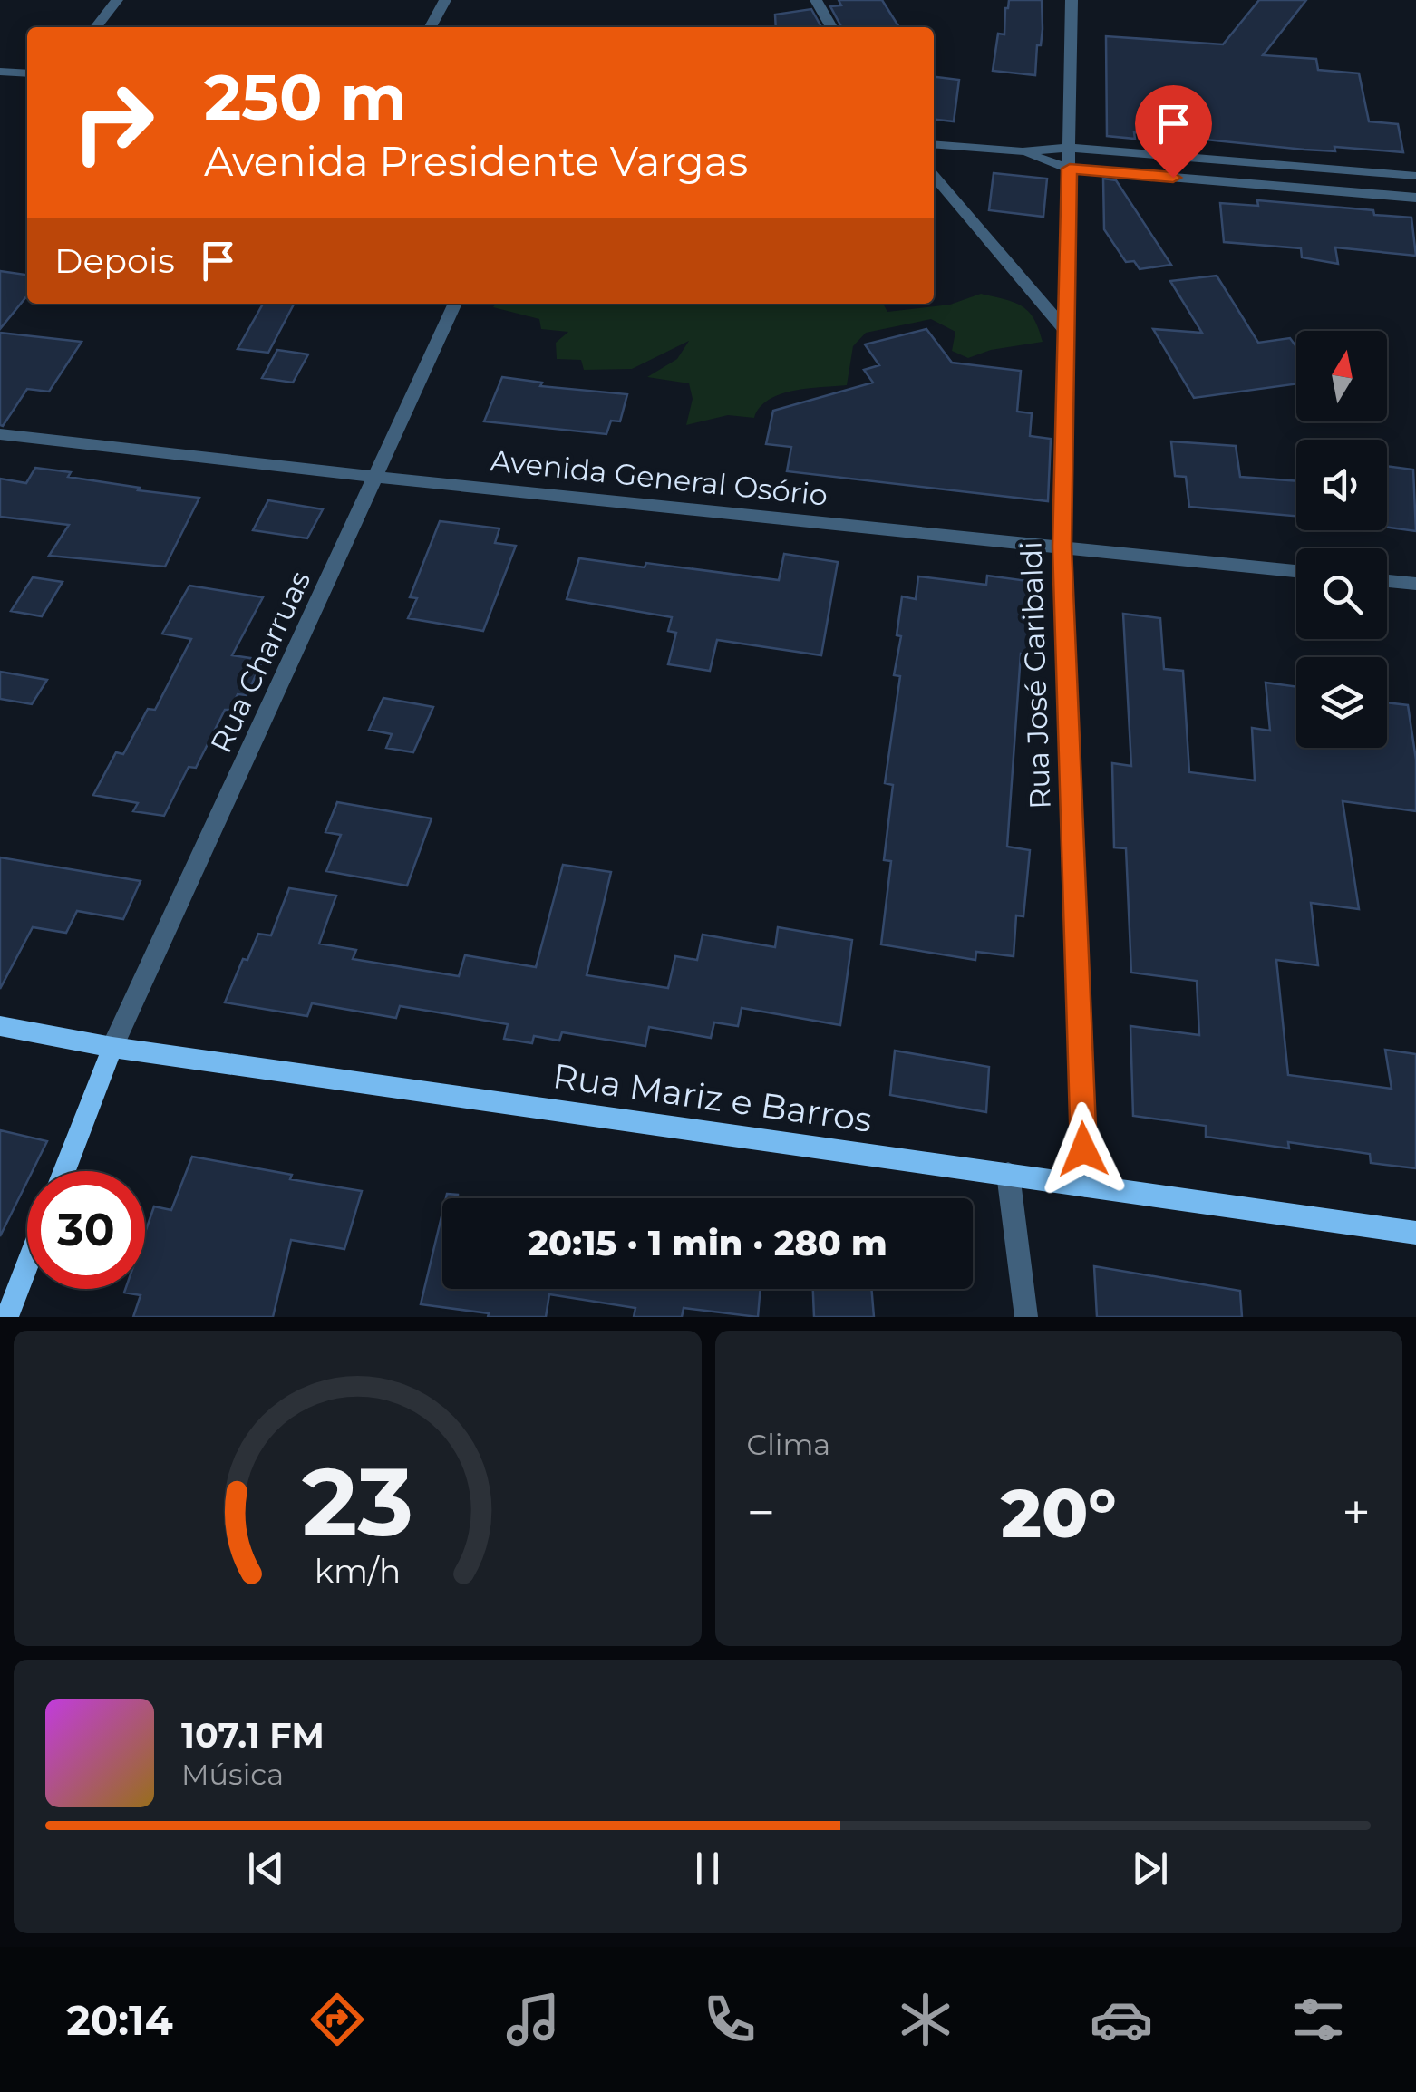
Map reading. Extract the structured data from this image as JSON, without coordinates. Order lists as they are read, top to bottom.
{
  "streets": {
    "street": [
      "Avenida General Osório",
      "Rua Charruas",
      "Rua José Garibaldi",
      "Rua Mariz e Barros"
    ]
  },
  "crossings": [
    ["Avenida General Osório", "Rua Charruas"],
    ["Avenida General Osório", "Rua José Garibaldi"],
    ["Rua Charruas", "Rua Mariz e Barros"],
    ["Rua José Garibaldi", "Rua Mariz e Barros"]
  ],
  "north": "top",
  "page": {
    "turn": ["250 m", "Avenida Presidente Vargas"],
    "then": "Depois",
    "limit": "30",
    "trip": "20:15 · 1 min · 280 m",
    "tile": "Clima",
    "heat": ["−", "20°", "+"],
    "song": ["107.1 FM", "Música"],
    "tabs": "20:14",
    "gauge": ["23", "km/h"]
  }
}
